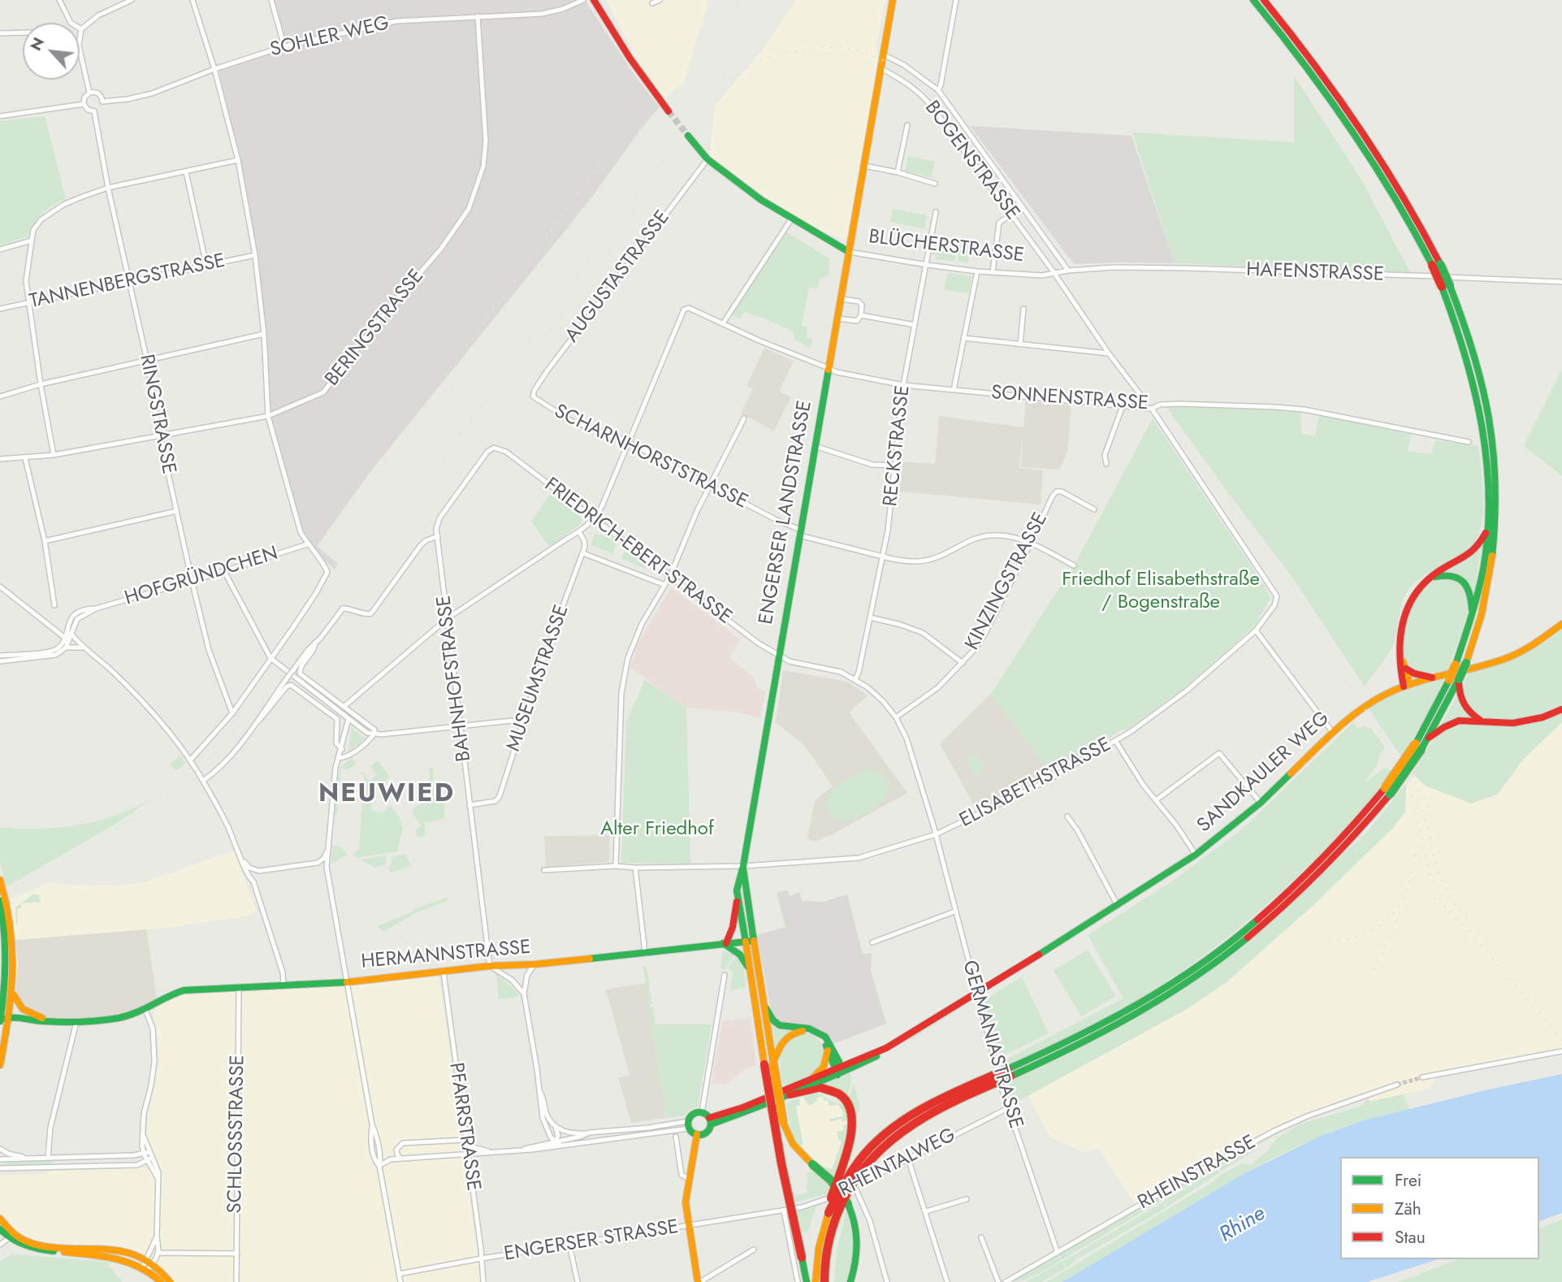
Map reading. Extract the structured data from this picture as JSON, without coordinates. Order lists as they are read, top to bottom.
{
  "streets": {
    "main road": [
      "BLÜCHERSTRASSE",
      "ENGERSER LANDSTRASSE",
      "SANDKAULER WEG",
      "HERMANNSTRASSE"
    ],
    "street": [
      "SOHLER WEG",
      "BOGENSTRASSE",
      "HAFENSTRASSE",
      "AUGUSTASTRASSE",
      "TANNENBERGSTRASSE",
      "BERINGSTRASSE",
      "SONNENSTRASSE",
      "RINGSTRASSE",
      "RECKSTRASSE",
      "SCHARNHORSTSTRASSE",
      "FRIEDRICH-EBERT-STRASSE",
      "HOFGRÜNDCHEN",
      "KINZINGSTRASSE",
      "BAHNHOFSTRASSE",
      "MUSEUMSTRASSE",
      "ELISABETHSTRASSE",
      "GERMANIASTRASSE",
      "PFARRSTRASSE",
      "SCHLOSSSTRASSE",
      "RHEINTALWEG",
      "RHEINSTRASSE",
      "ENGERSER STRASSE"
    ]
  },
  "crossings": [
    ["SOHLER WEG", "BERINGSTRASSE"],
    ["SOHLER WEG", "RINGSTRASSE"],
    ["BOGENSTRASSE", "BLÜCHERSTRASSE"],
    ["BOGENSTRASSE", "SONNENSTRASSE"],
    ["BOGENSTRASSE", "ENGERSER LANDSTRASSE"],
    ["BLÜCHERSTRASSE", "HAFENSTRASSE"],
    ["BLÜCHERSTRASSE", "AUGUSTASTRASSE"],
    ["BLÜCHERSTRASSE", "RECKSTRASSE"],
    ["BLÜCHERSTRASSE", "ENGERSER LANDSTRASSE"],
    ["AUGUSTASTRASSE", "SCHARNHORSTSTRASSE"],
    ["TANNENBERGSTRASSE", "RINGSTRASSE"],
    ["BERINGSTRASSE", "RINGSTRASSE"],
    ["SONNENSTRASSE", "RECKSTRASSE"],
    ["SONNENSTRASSE", "SCHARNHORSTSTRASSE"],
    ["SONNENSTRASSE", "ENGERSER LANDSTRASSE"],
    ["SONNENSTRASSE", "ELISABETHSTRASSE"],
    ["RINGSTRASSE", "HOFGRÜNDCHEN"],
    ["RECKSTRASSE", "SCHARNHORSTSTRASSE"],
    ["RECKSTRASSE", "FRIEDRICH-EBERT-STRASSE"],
    ["SCHARNHORSTSTRASSE", "ENGERSER LANDSTRASSE"],
    ["SCHARNHORSTSTRASSE", "KINZINGSTRASSE"],
    ["ENGERSER LANDSTRASSE", "FRIEDRICH-EBERT-STRASSE"],
    ["ENGERSER LANDSTRASSE", "ELISABETHSTRASSE"],
    ["ENGERSER LANDSTRASSE", "HERMANNSTRASSE"],
    ["FRIEDRICH-EBERT-STRASSE", "KINZINGSTRASSE"],
    ["FRIEDRICH-EBERT-STRASSE", "BAHNHOFSTRASSE"],
    ["FRIEDRICH-EBERT-STRASSE", "GERMANIASTRASSE"],
    ["KINZINGSTRASSE", "GERMANIASTRASSE"],
    ["BAHNHOFSTRASSE", "MUSEUMSTRASSE"],
    ["BAHNHOFSTRASSE", "HERMANNSTRASSE"],
    ["SANDKAULER WEG", "GERMANIASTRASSE"],
    ["ELISABETHSTRASSE", "GERMANIASTRASSE"],
    ["HERMANNSTRASSE", "PFARRSTRASSE"],
    ["HERMANNSTRASSE", "SCHLOSSSTRASSE"],
    ["GERMANIASTRASSE", "RHEINTALWEG"],
    ["GERMANIASTRASSE", "RHEINSTRASSE"],
    ["PFARRSTRASSE", "ENGERSER STRASSE"],
    ["RHEINTALWEG", "ENGERSER STRASSE"]
  ],
  "districts": ["NEUWIED"],
  "water": ["Rhine"],
  "parks": ["Friedhof Elisabethstraße / Bogenstraße", "Alter Friedhof"],
  "legend": ["Frei", "Zäh", "Stau"],
  "north": "top left"
}
